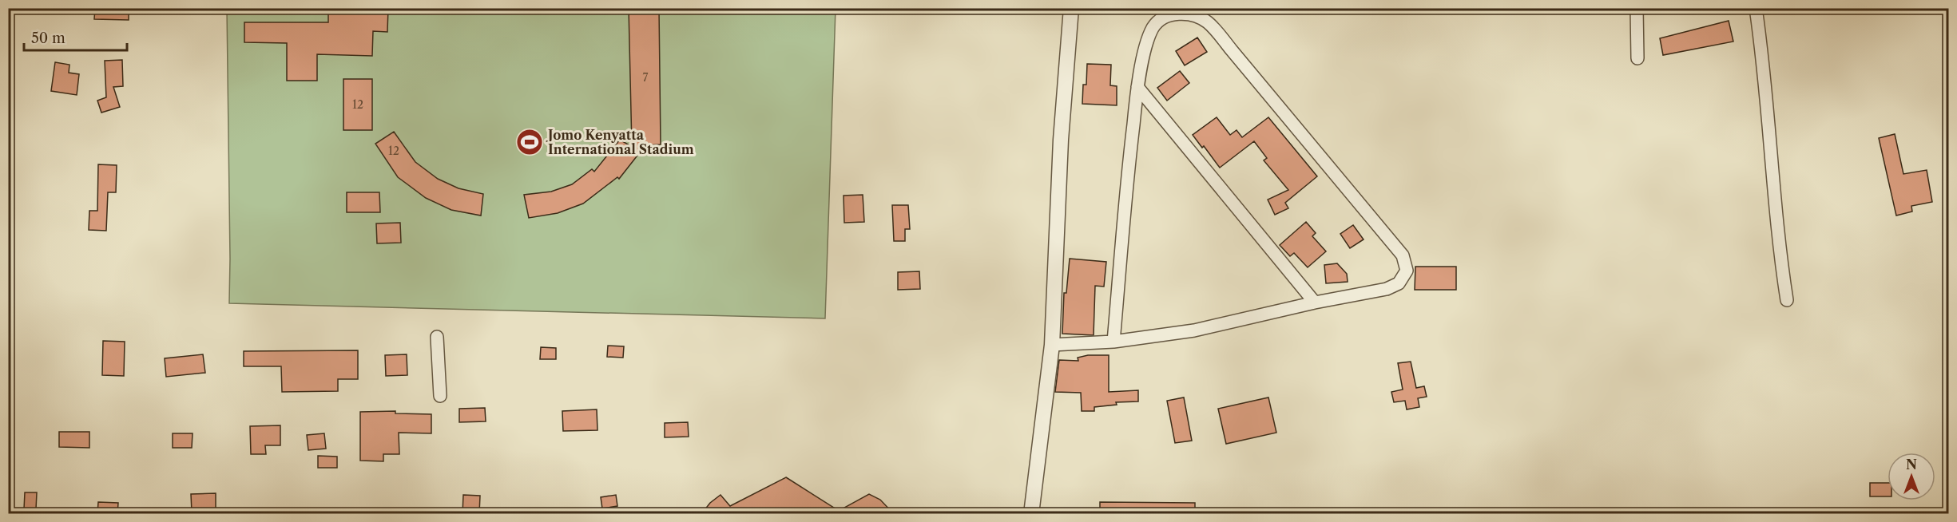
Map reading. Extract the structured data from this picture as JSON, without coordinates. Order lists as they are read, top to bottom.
{
  "places": {
    "sports": ["Jomo Kenyatta International Stadium"]
  },
  "house_numbers": ["7", "12", "12"],
  "scale_bar": "50 m",
  "north": "top"
}
